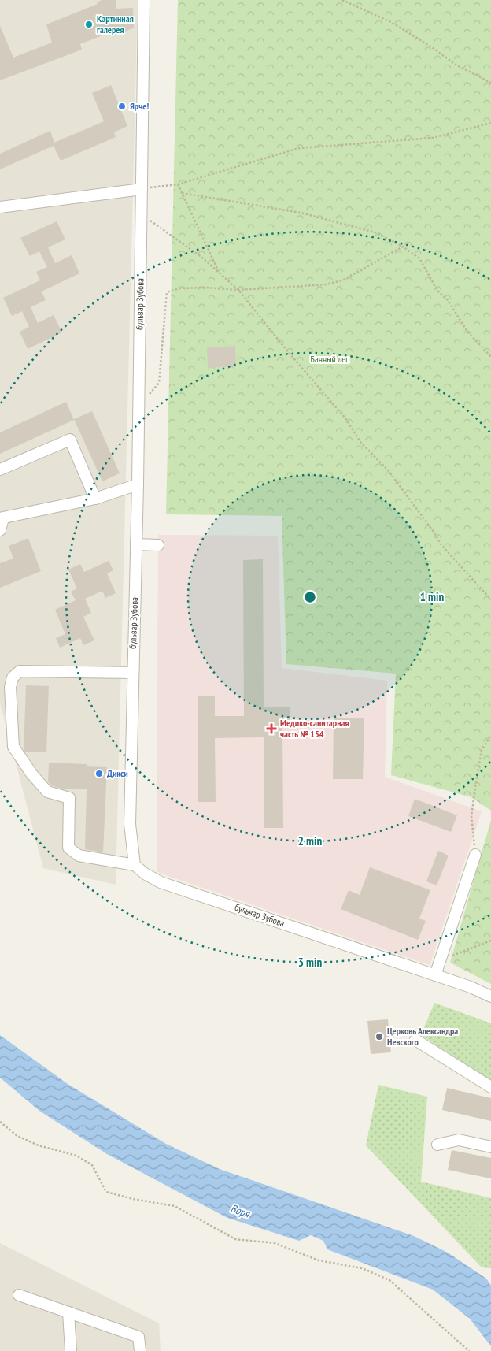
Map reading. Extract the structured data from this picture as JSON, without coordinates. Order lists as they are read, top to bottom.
{
  "streets": {
    "street": ["бульвар Зубова"]
  },
  "water": ["Воря"],
  "parks": ["Банный лес"],
  "places": {
    "other": [
      "Картинная галерея",
      "Ярче!",
      "Дикси",
      "Церковь Александра Невского"
    ],
    "health": ["Медико-санитарная часть № 154"]
  },
  "rings": ["1 min", "2 min", "3 min"]
}
